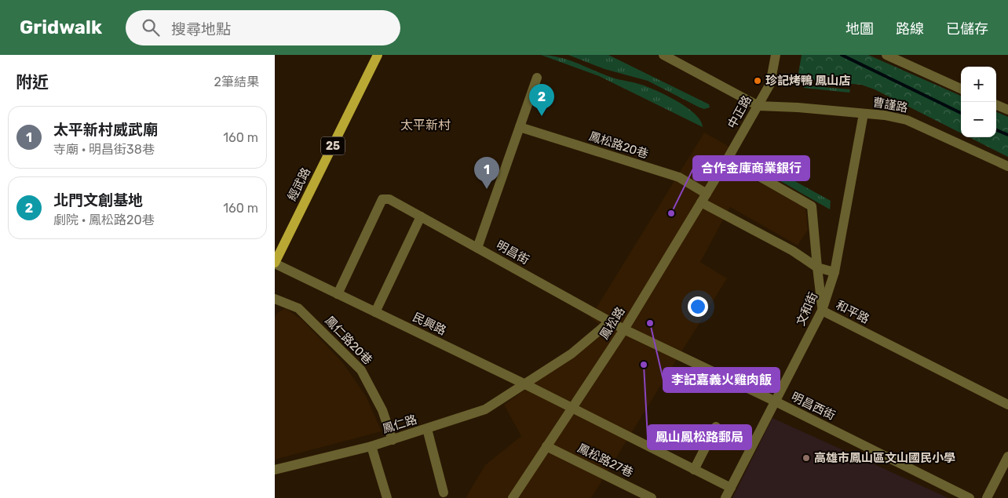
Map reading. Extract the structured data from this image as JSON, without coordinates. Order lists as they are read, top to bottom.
{
  "streets": {
    "main road": ["25", "經武路"],
    "street": [
      "曹謹路",
      "中正路",
      "鳳松路20巷",
      "明昌街",
      "文和街",
      "和平路",
      "鳳松路",
      "民興路",
      "鳳仁路20巷",
      "明昌西街",
      "鳳仁路",
      "鳳松路27巷"
    ]
  },
  "crossings": [
    ["曹謹路", "中正路"],
    ["曹謹路", "文和街"],
    ["中正路", "和平路"],
    ["中正路", "鳳松路"],
    ["鳳松路20巷", "鳳松路"],
    ["經武路", "民興路"],
    ["明昌街", "鳳松路"],
    ["明昌街", "民興路"],
    ["明昌街", "明昌西街"],
    ["明昌街", "鳳仁路"],
    ["文和街", "和平路"],
    ["文和街", "民興路"],
    ["文和街", "明昌西街"],
    ["和平路", "鳳松路"],
    ["鳳松路", "民興路"],
    ["鳳松路", "明昌西街"],
    ["鳳松路", "鳳松路27巷"],
    ["民興路", "鳳仁路"],
    ["鳳仁路20巷", "鳳仁路"]
  ],
  "districts": ["太平新村"],
  "places": [
    "珍記烤鴨 鳳山店",
    "合作金庫商業銀行",
    "李記嘉義火雞肉飯",
    "鳳山鳳松路郵局",
    "高雄市鳳山區文山國民小學"
  ],
  "page": {
    "header": "Gridwalk",
    "search": "搜尋地點",
    "nav": ["地圖", "路線", "已儲存"],
    "heading": ["附近", "2筆結果"],
    "map_buttons": ["+", "−"],
    "pins": ["2", "1"],
    "list": [
      {
        "mark": "1",
        "name": "太平新村威武廟",
        "note": "寺廟 · 明昌街38巷",
        "value": "160 m"
      },
      {
        "mark": "2",
        "name": "北門文創基地",
        "note": "劇院 · 鳳松路20巷",
        "value": "160 m"
      }
    ]
  }
}
